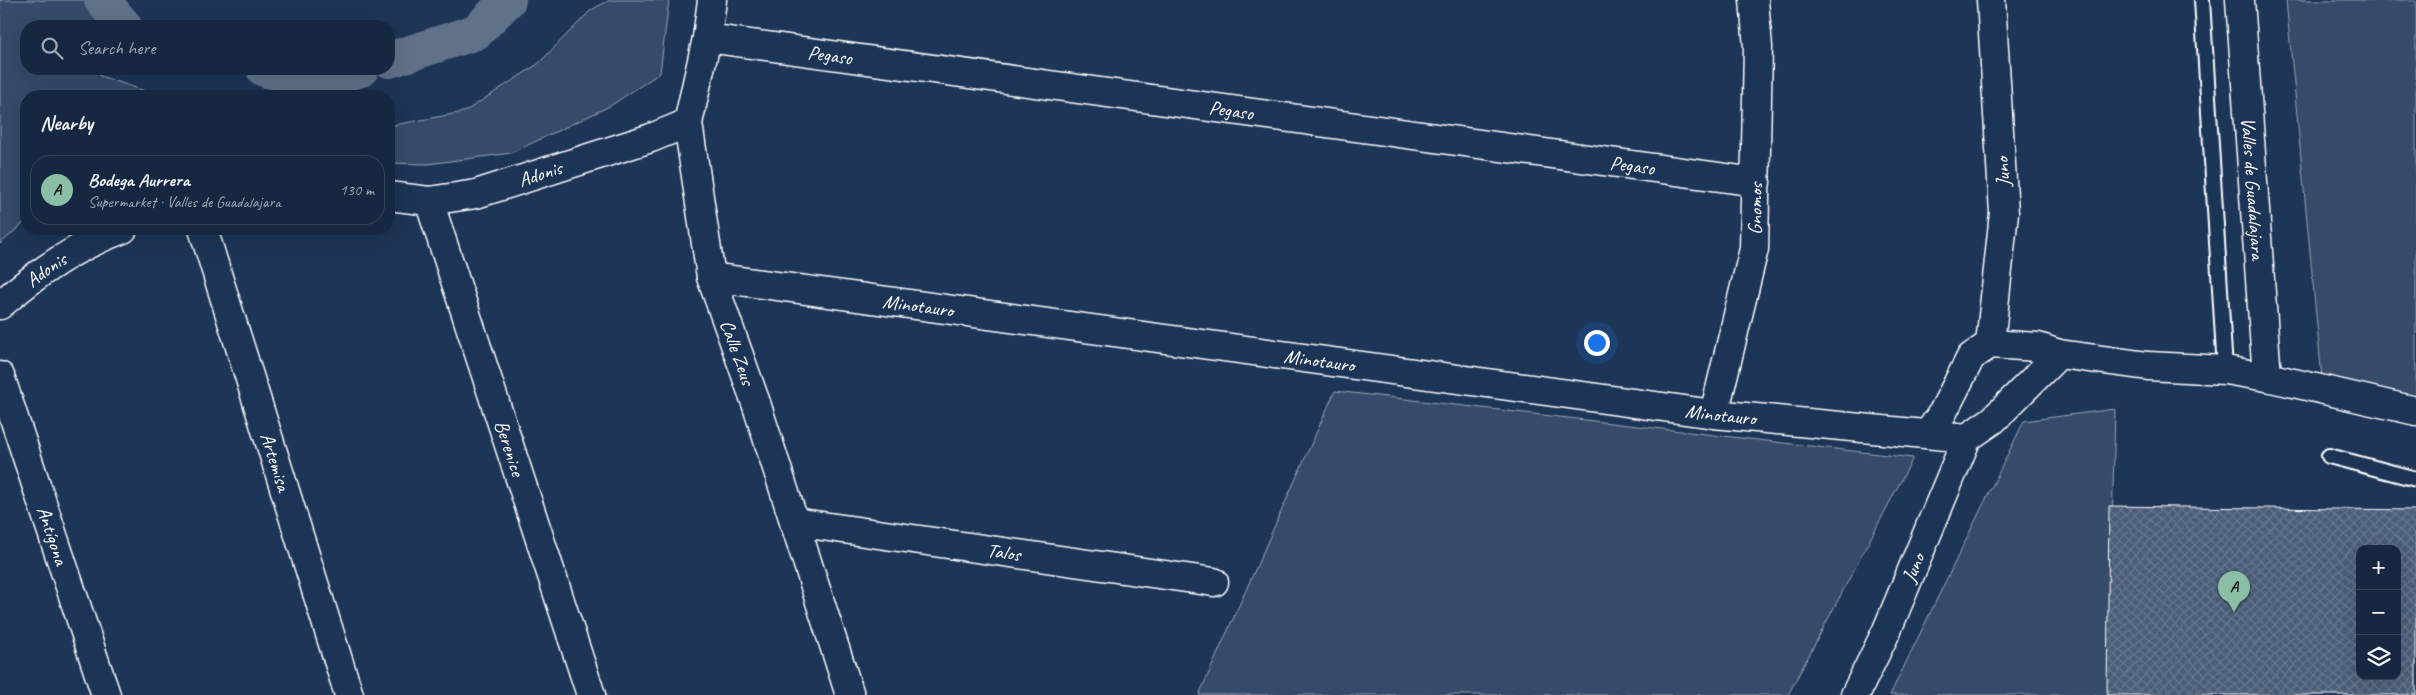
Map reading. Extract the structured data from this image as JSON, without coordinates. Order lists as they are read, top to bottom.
{
  "streets": {
    "street": [
      "Pegaso",
      "Juno",
      "Adonis",
      "Valles de Guadalajara",
      "Gnomos",
      "Minotauro",
      "Calle Zeus",
      "Berenice",
      "Artemisa",
      "Antígona",
      "Talos"
    ]
  },
  "crossings": [
    ["Pegaso", "Gnomos"],
    ["Pegaso", "Calle Zeus"],
    ["Adonis", "Calle Zeus"],
    ["Adonis", "Berenice"],
    ["Gnomos", "Minotauro"],
    ["Minotauro", "Calle Zeus"],
    ["Calle Zeus", "Talos"]
  ],
  "page": {
    "search": "Search here",
    "heading": "Nearby",
    "list": [
      {
        "mark": "A",
        "name": "Bodega Aurrera",
        "note": "Supermarket · Valles de Guadalajara",
        "value": "130 m"
      }
    ],
    "map_buttons": ["+", "−"],
    "pins": "A"
  }
}
